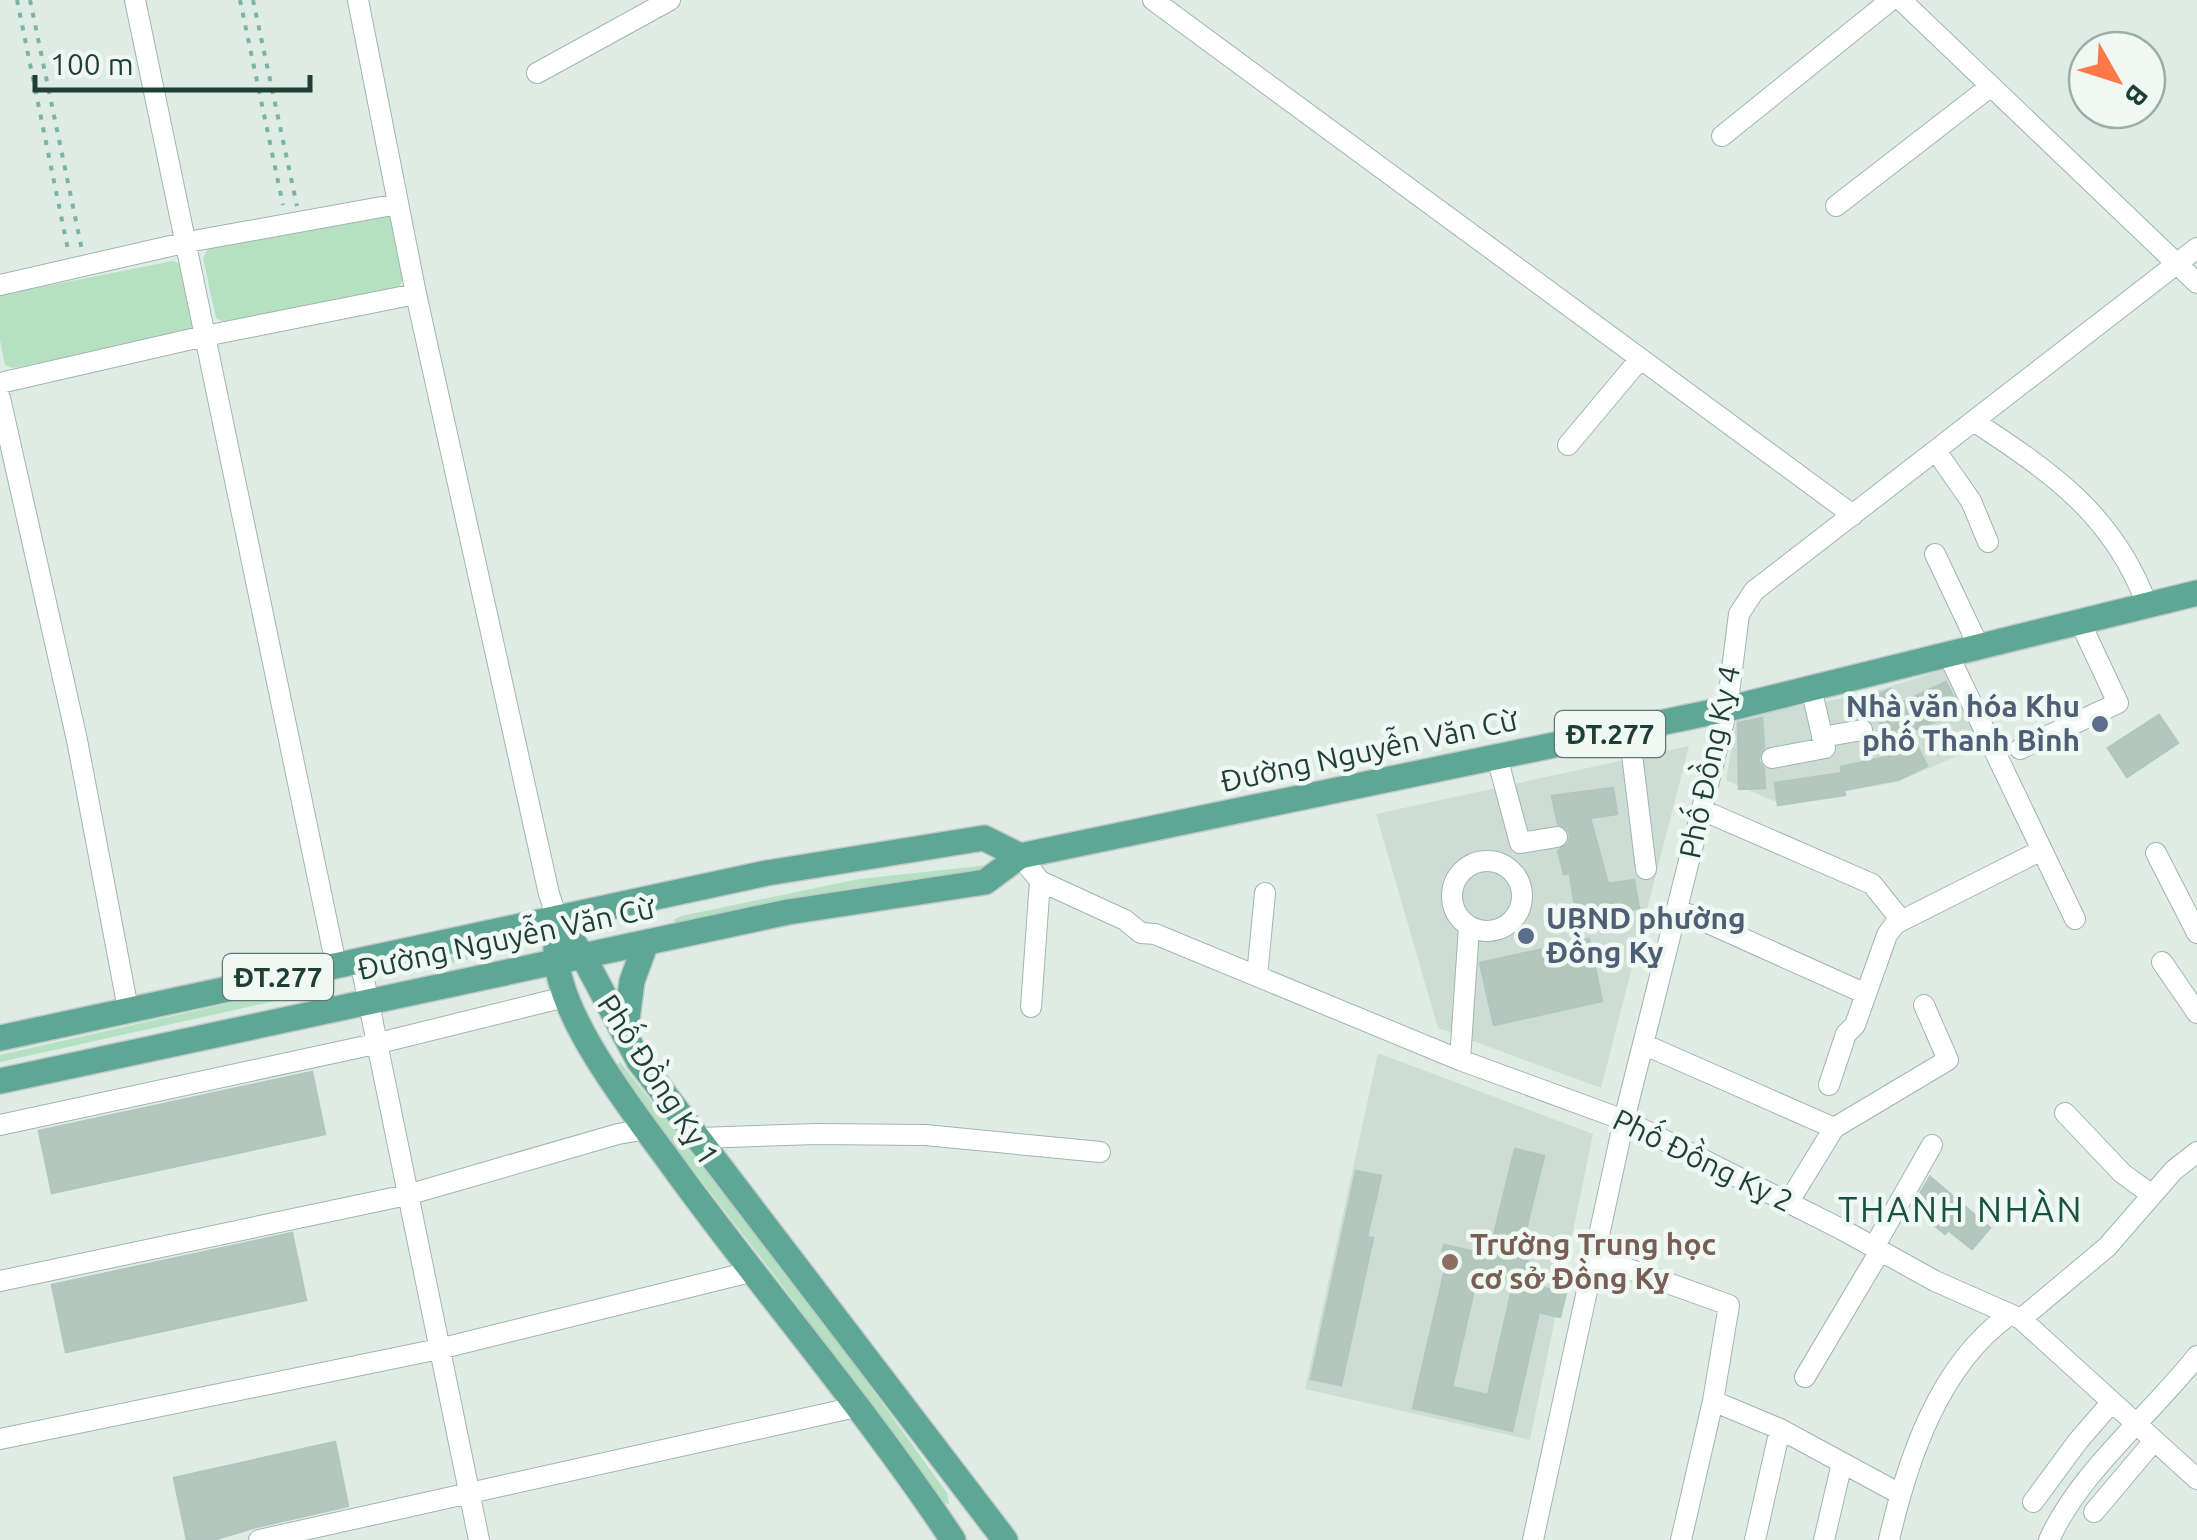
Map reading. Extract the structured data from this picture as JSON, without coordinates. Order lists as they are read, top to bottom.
{
  "streets": {
    "main road": ["ĐT.277", "Đường Nguyễn Văn Cừ", "Phố Đồng Kỵ 1"],
    "street": ["Phố Đồng Kỵ 4", "Phố Đồng Kỵ 2"]
  },
  "crossings": [
    ["Đường Nguyễn Văn Cừ", "Phố Đồng Kỵ 4"],
    ["Đường Nguyễn Văn Cừ", "Phố Đồng Kỵ 1"],
    ["Đường Nguyễn Văn Cừ", "Phố Đồng Kỵ 2"],
    ["Phố Đồng Kỵ 4", "Phố Đồng Kỵ 2"]
  ],
  "districts": ["THANH NHÀN"],
  "places": ["Nhà văn hóa Khu phố Thanh Bình", "UBND phường Đồng Kỵ", "Trường Trung học cơ sở Đồng Kỵ"],
  "scale_bar": "100 m",
  "north": "bottom right"
}
